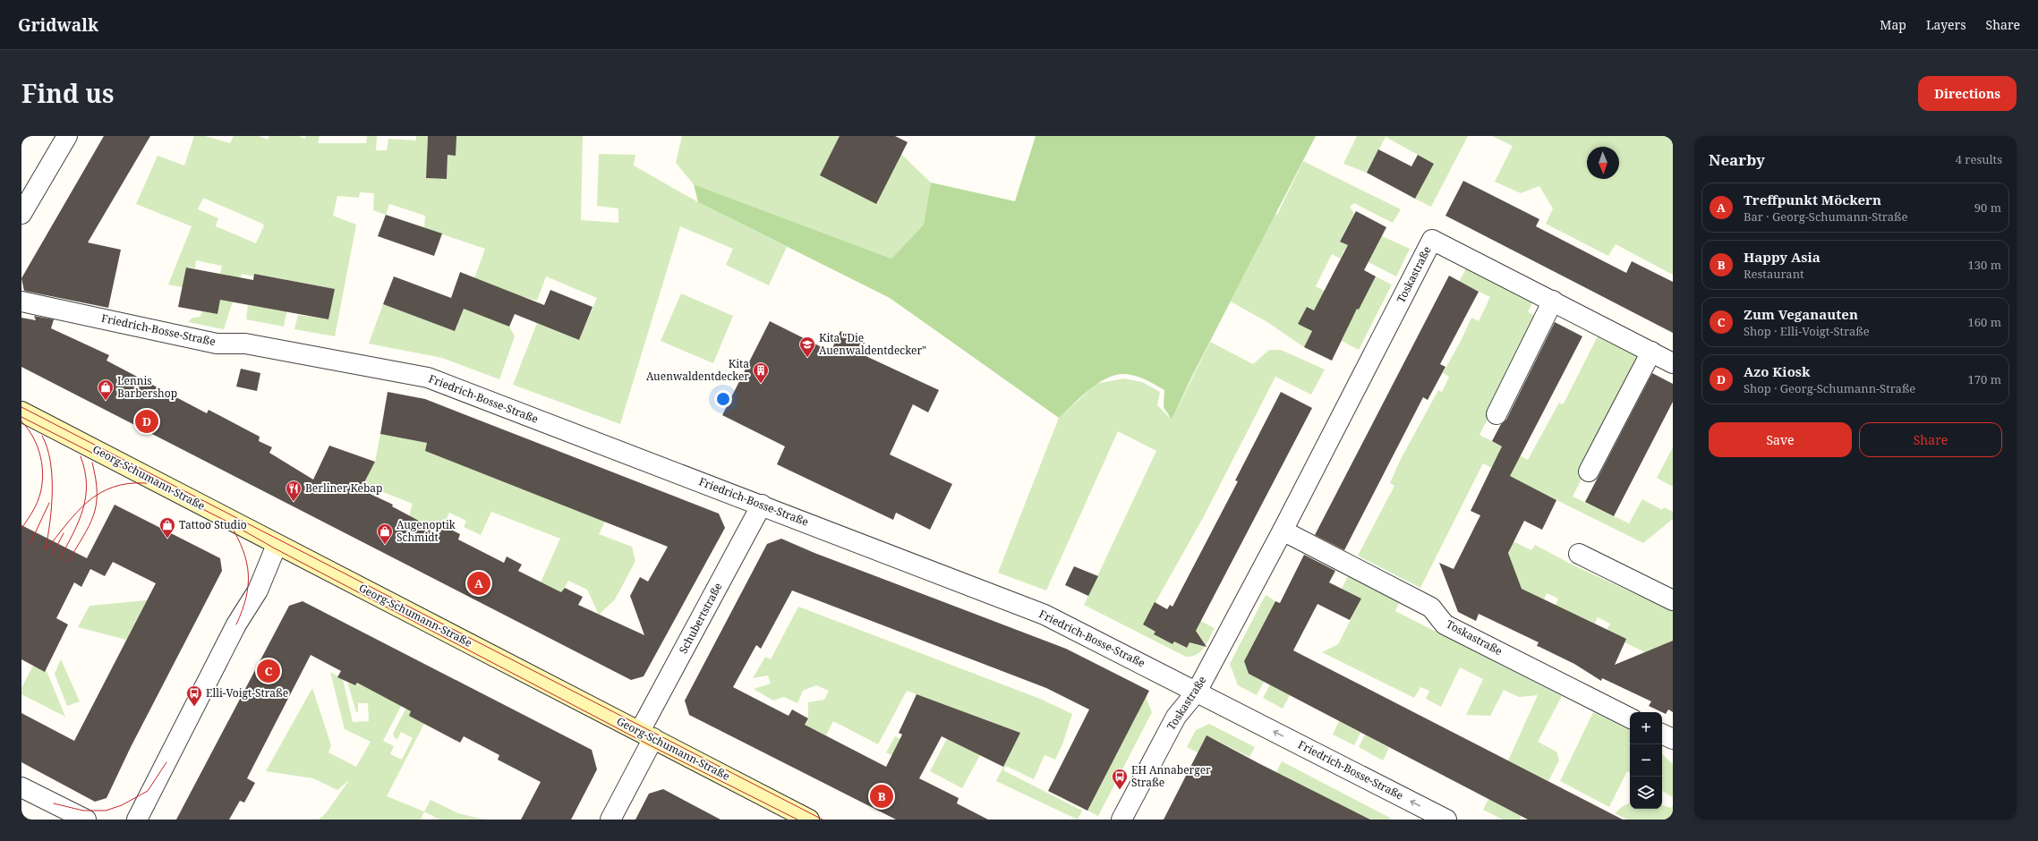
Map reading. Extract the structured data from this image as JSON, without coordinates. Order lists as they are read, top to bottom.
{
  "streets": {
    "main road": ["Georg-Schumann-Straße"],
    "street": ["Toskastraße", "Friedrich-Bosse-Straße", "Schubertstraße"]
  },
  "crossings": [
    ["Toskastraße", "Friedrich-Bosse-Straße"],
    ["Friedrich-Bosse-Straße", "Schubertstraße"],
    ["Georg-Schumann-Straße", "Schubertstraße"]
  ],
  "places": {
    "school or university": ["Kita \"Die Auenwaldentdecker\""],
    "building": ["Kita Auenwaldentdecker"],
    "shop": ["Lennis Barbershop", "Tattoo Studio", "Augenoptik Schmidt"],
    "restaurant": ["Berliner Kebap"],
    "bus stop": ["Elli-Voigt-Straße", "EH Annaberger Straße"]
  },
  "north": "bottom",
  "page": {
    "header": "Gridwalk",
    "nav": ["Map", "Layers", "Share"],
    "title": "Find us",
    "buttons": [
      "Directions",
      ["Save", "Share"]
    ],
    "heading": ["Nearby", "4 results"],
    "list": [
      {
        "mark": "A",
        "name": "Treffpunkt Möckern",
        "note": "Bar · Georg-Schumann-Straße",
        "value": "90 m"
      },
      {
        "mark": "B",
        "name": "Happy Asia",
        "note": "Restaurant",
        "value": "130 m"
      },
      {
        "mark": "C",
        "name": "Zum Veganauten",
        "note": "Shop · Elli-Voigt-Straße",
        "value": "160 m"
      },
      {
        "mark": "D",
        "name": "Azo Kiosk",
        "note": "Shop · Georg-Schumann-Straße",
        "value": "170 m"
      }
    ],
    "pins": [
      "D",
      "A",
      "C",
      "B"
    ],
    "map_buttons": ["+", "−"]
  }
}
